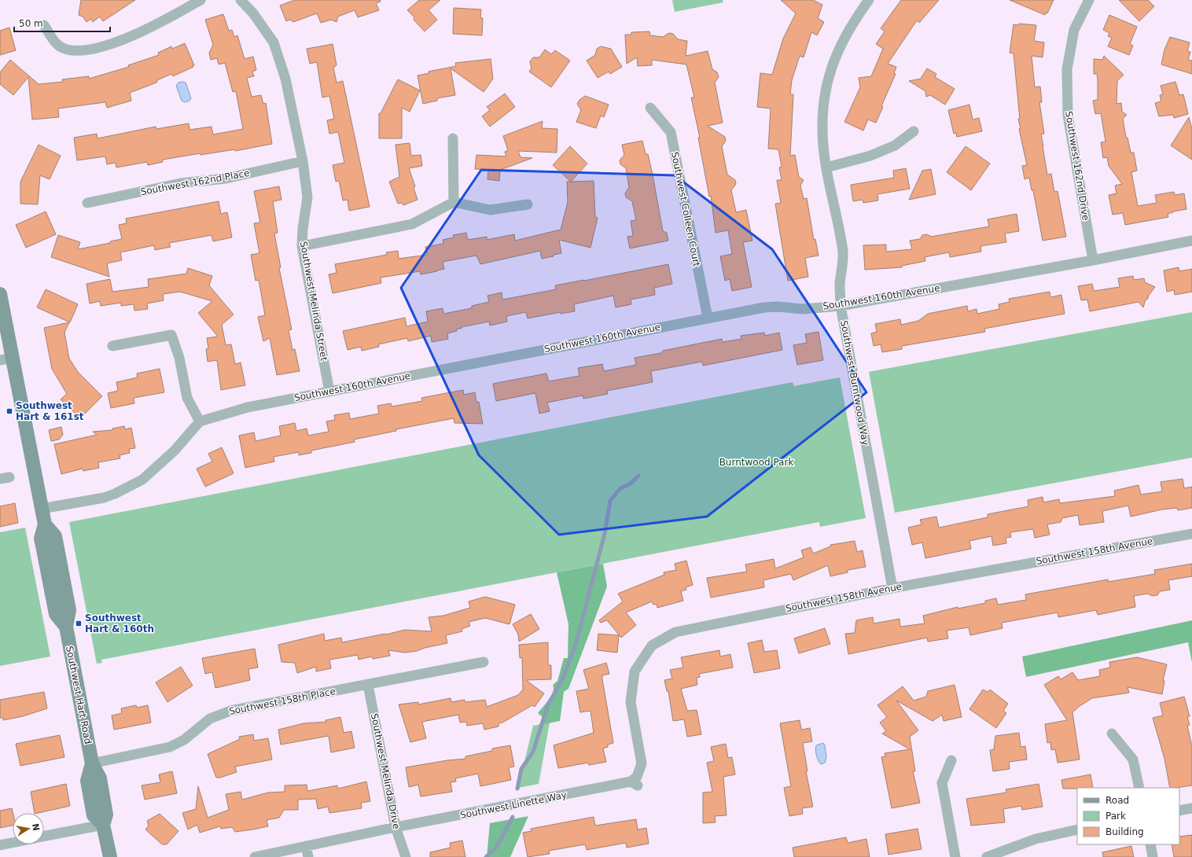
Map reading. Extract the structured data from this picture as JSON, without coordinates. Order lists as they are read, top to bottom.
{
  "streets": {
    "main road": ["Southwest Hart Road"],
    "street": [
      "Southwest 162nd Drive",
      "Southwest 162nd Place",
      "Southwest Colleen Court",
      "Southwest 160th Avenue",
      "Southwest Melinda Street",
      "Southwest Burntwood Way",
      "Southwest 158th Avenue",
      "Southwest 158th Place",
      "Southwest Melinda Drive",
      "Southwest Linette Way"
    ]
  },
  "crossings": [
    ["Southwest 162nd Drive", "Southwest 160th Avenue"],
    ["Southwest 162nd Place", "Southwest Melinda Street"],
    ["Southwest Colleen Court", "Southwest 160th Avenue"],
    ["Southwest 160th Avenue", "Southwest Melinda Street"],
    ["Southwest 160th Avenue", "Southwest Burntwood Way"],
    ["Southwest Burntwood Way", "Southwest 158th Avenue"],
    ["Southwest 158th Avenue", "Southwest Linette Way"],
    ["Southwest Hart Road", "Southwest 158th Place"],
    ["Southwest 158th Place", "Southwest Melinda Drive"],
    ["Southwest Melinda Drive", "Southwest Linette Way"]
  ],
  "parks": ["Burntwood Park"],
  "places": {
    "transit": ["Southwest Hart & 161st", "Southwest Hart & 160th"]
  },
  "legend": ["Road", "Park", "Building"],
  "scale_bar": "50 m",
  "north": "right"
}
